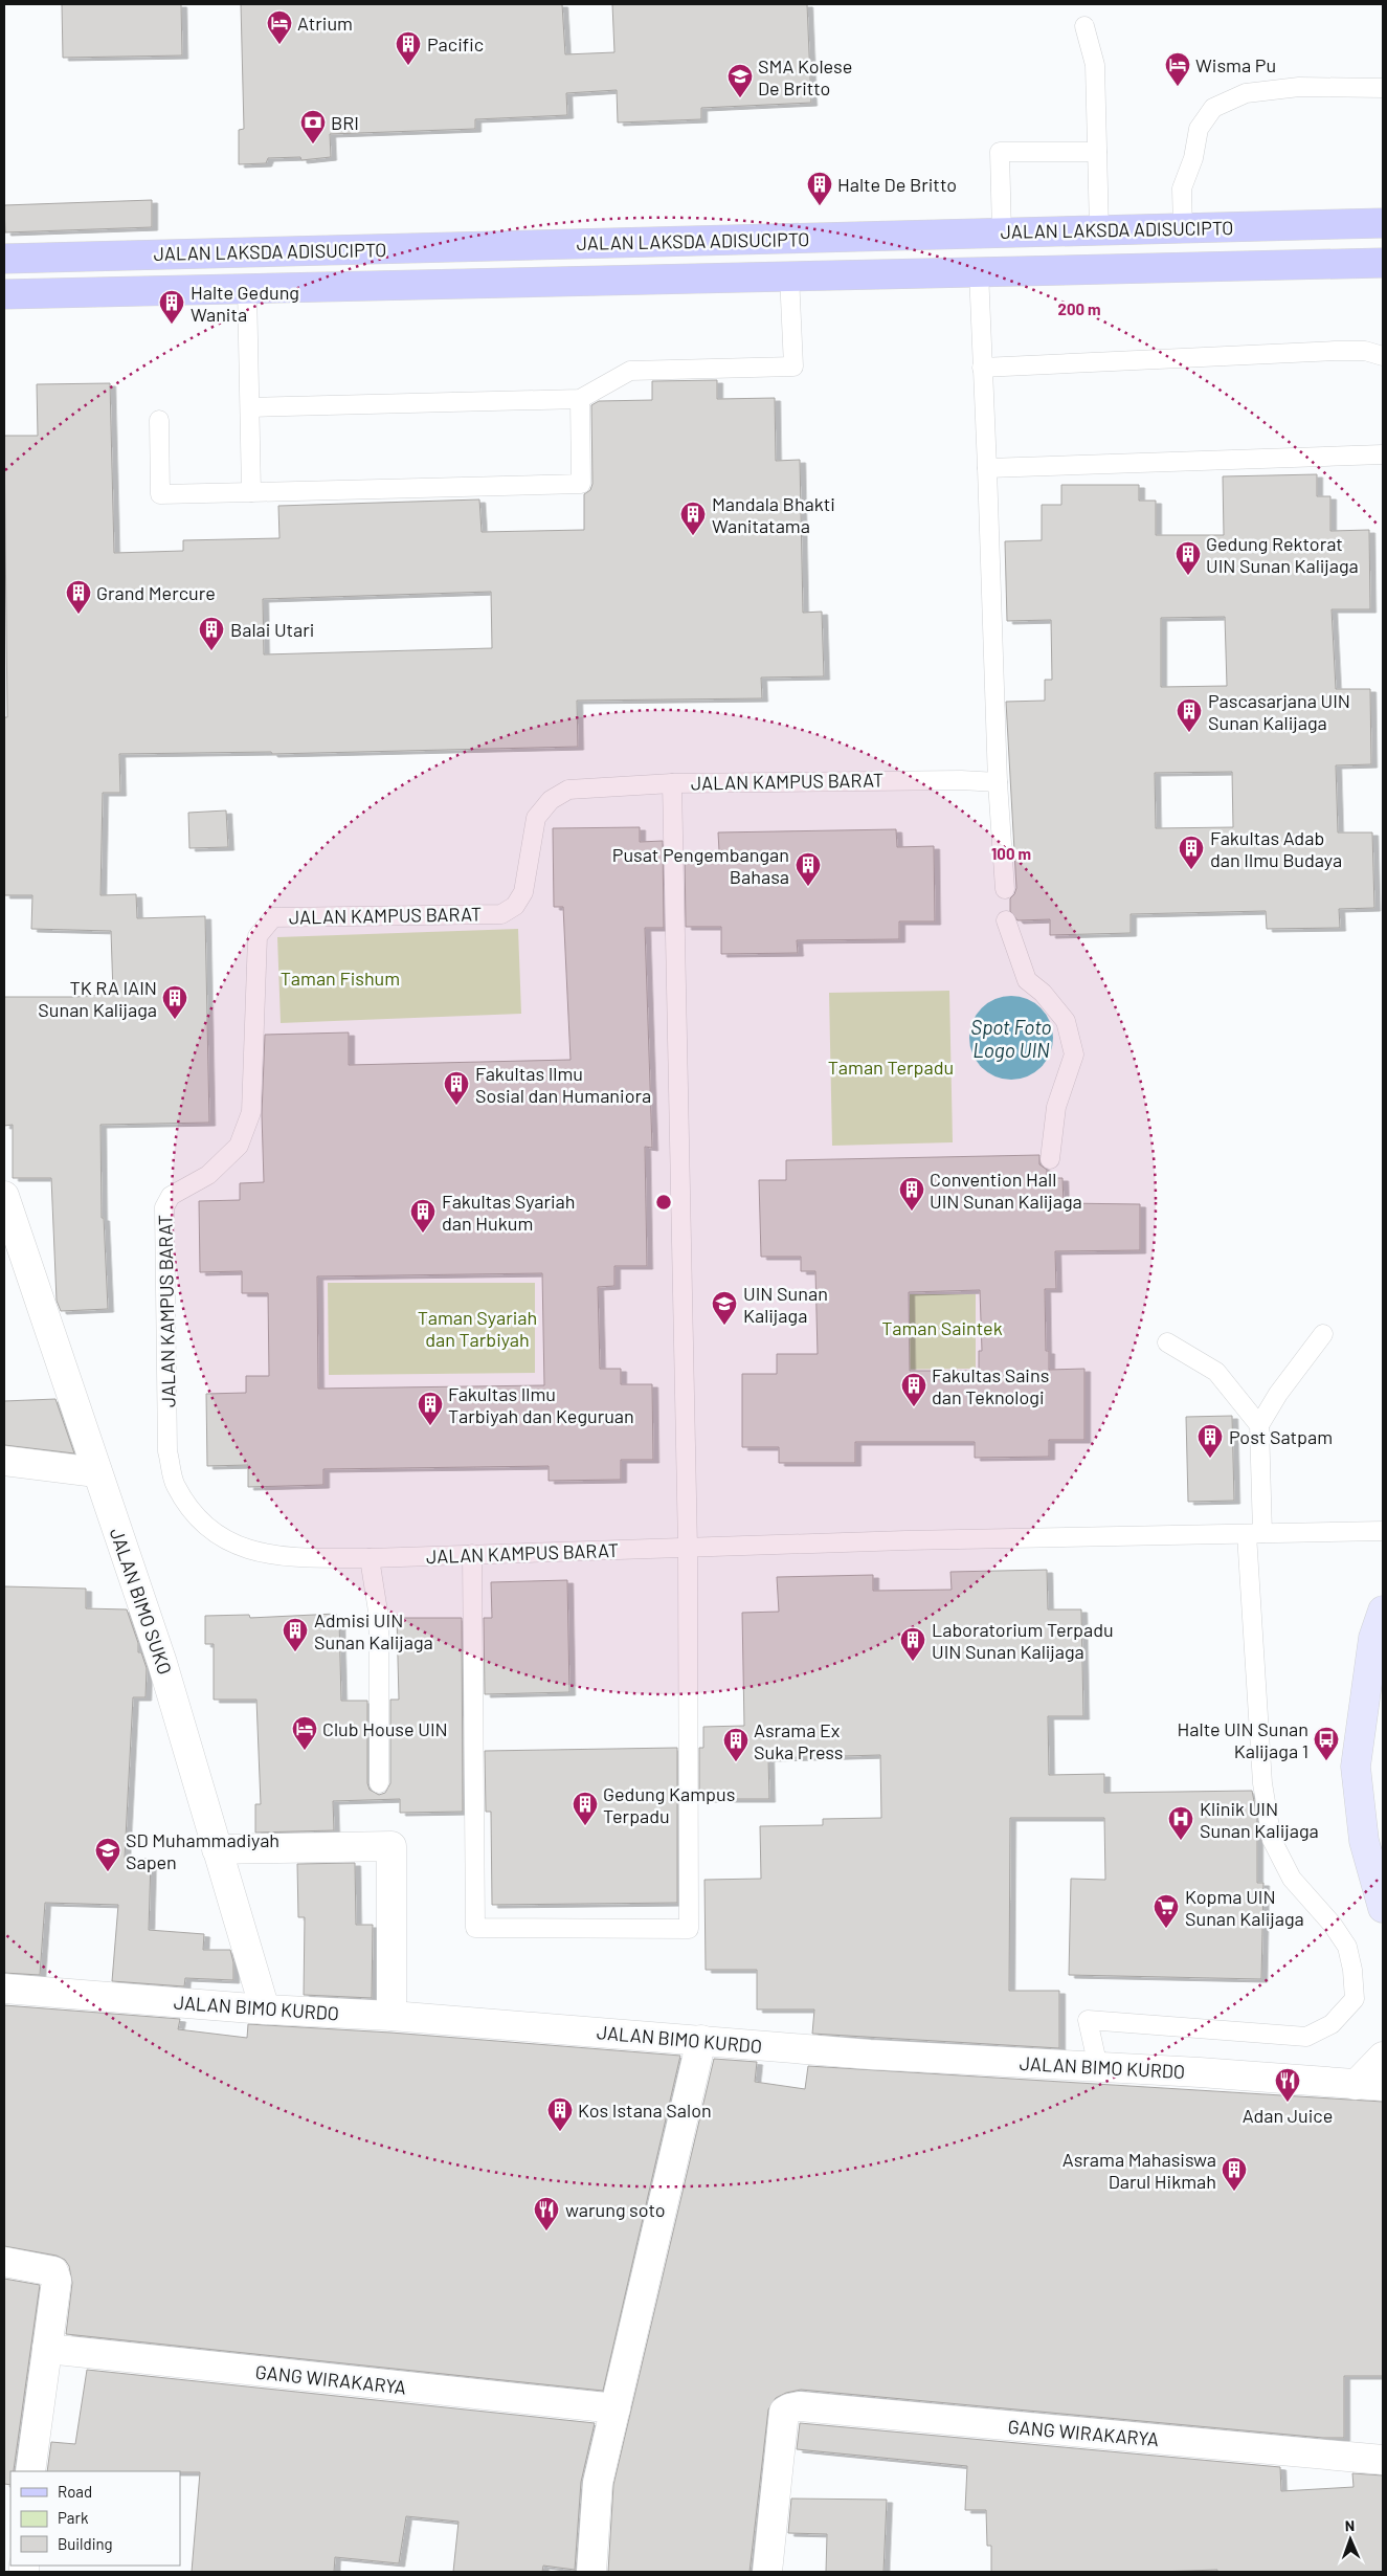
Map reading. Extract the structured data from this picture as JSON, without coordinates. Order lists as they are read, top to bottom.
{
  "streets": {
    "main road": ["JALAN LAKSDA ADISUCIPTO"],
    "street": ["JALAN BIMO SUKO", "JALAN BIMO KURDO", "GANG WIRAKARYA"],
    "lane": ["JALAN KAMPUS BARAT"]
  },
  "crossings": [
    ["JALAN BIMO SUKO", "JALAN BIMO KURDO"]
  ],
  "water": ["Spot Foto Logo UIN"],
  "parks": [
    "Taman Fishum",
    "Taman Terpadu",
    "Taman Syariah dan Tarbiyah",
    "Taman Saintek"
  ],
  "places": {
    "hotel": ["Atrium", "Wisma Pu", "Club House UIN"],
    "building": [
      "Pacific",
      "Halte De Britto",
      "Halte Gedung Wanita",
      "Mandala Bhakti Wanitatama",
      "Gedung Rektorat UIN Sunan Kalijaga",
      "Grand Mercure",
      "Balai Utari",
      "Pascasarjana UIN Sunan Kalijaga",
      "Fakultas Adab dan Ilmu Budaya",
      "Pusat Pengembangan Bahasa",
      "TK RA IAIN Sunan Kalijaga",
      "Fakultas Ilmu Sosial dan Humaniora",
      "Convention Hall UIN Sunan Kalijaga",
      "Fakultas Syariah dan Hukum",
      "Fakultas Sains dan Teknologi",
      "Fakultas Ilmu Tarbiyah dan Keguruan",
      "Post Satpam",
      "Admisi UIN Sunan Kalijaga",
      "Laboratorium Terpadu UIN Sunan Kalijaga",
      "Asrama Ex Suka Press",
      "Gedung Kampus Terpadu",
      "Kos Istana Salon",
      "Asrama Mahasiswa Darul Hikmah"
    ],
    "school or university": ["SMA Kolese De Britto", "UIN Sunan Kalijaga", "SD Muhammadiyah Sapen"],
    "bank": ["BRI"],
    "bus stop": ["Halte UIN Sunan Kalijaga 1"],
    "hospital": ["Klinik UIN Sunan Kalijaga"],
    "supermarket": ["Kopma UIN Sunan Kalijaga"],
    "restaurant": ["Adan Juice", "warung soto"]
  },
  "legend": ["Road", "Park", "Building"],
  "north": "top",
  "rings": ["200 m", "100 m"]
}
